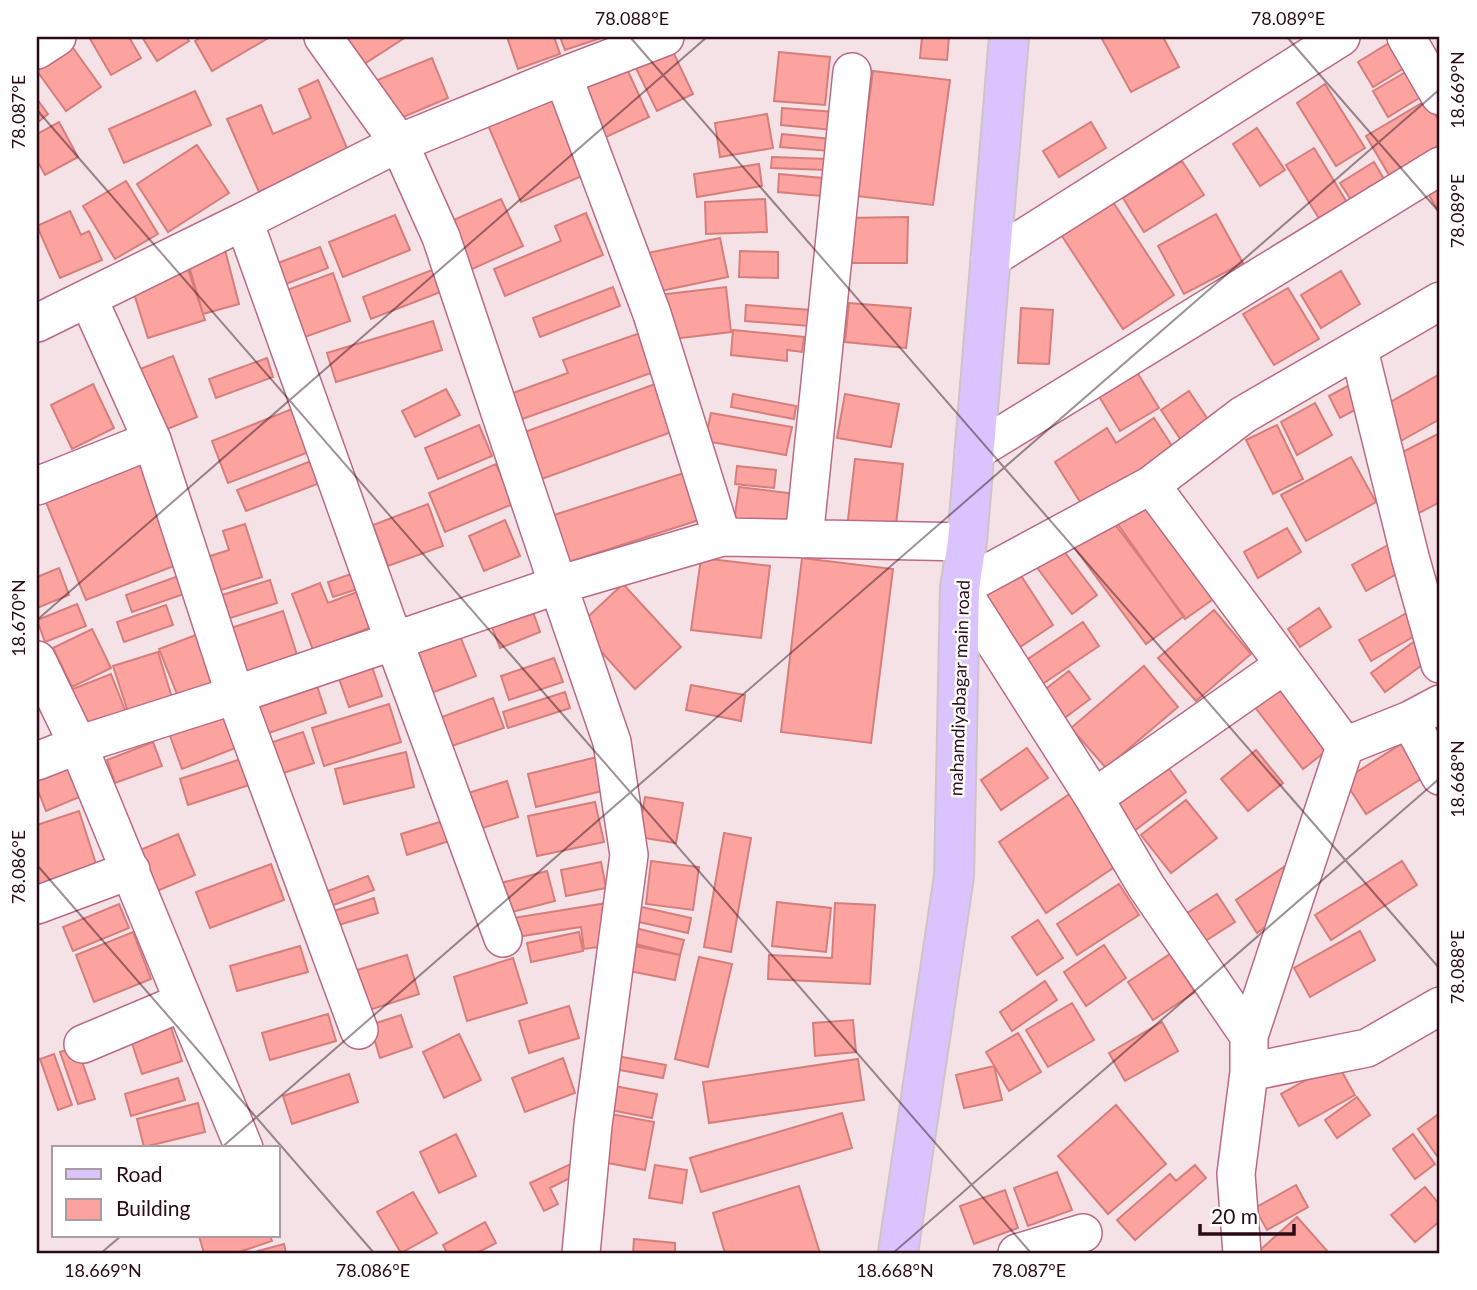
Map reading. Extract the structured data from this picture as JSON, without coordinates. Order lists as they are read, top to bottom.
{
  "streets": {
    "main road": ["mahamdiyabagar main road"]
  },
  "legend": ["Road", "Building"],
  "scale_bar": "20 m",
  "coordinates": [
    "78.088°E",
    "78.089°E",
    "18.669°N",
    "78.087°E",
    "18.670°N",
    "18.668°N",
    "78.086°E"
  ]
}
